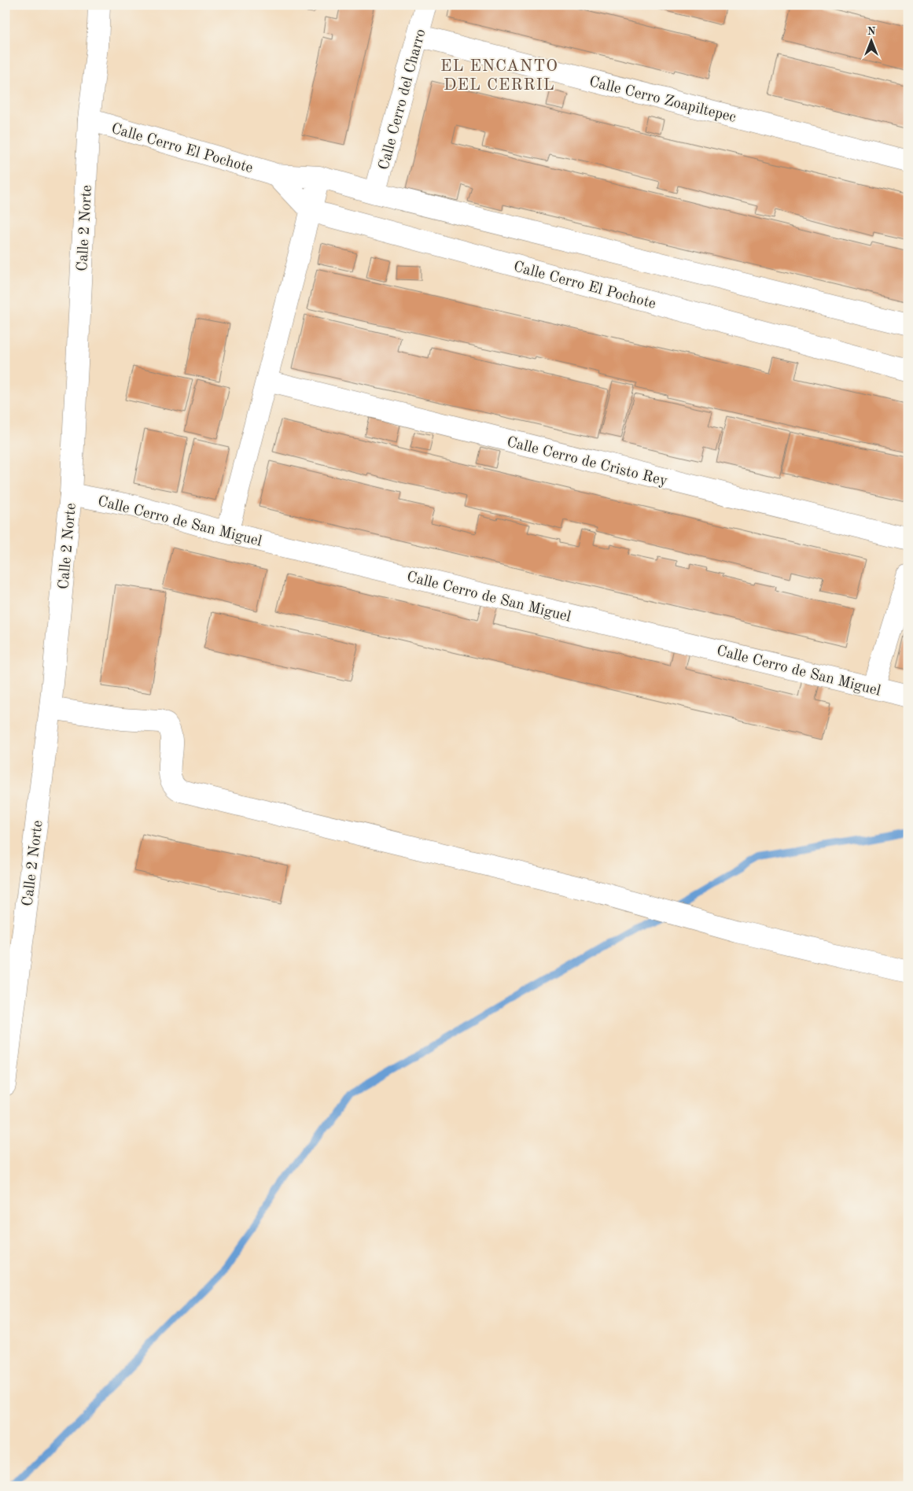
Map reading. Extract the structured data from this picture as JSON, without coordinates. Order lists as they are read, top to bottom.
{
  "streets": {
    "street": [
      "Calle Cerro Zoapiltepec",
      "Calle Cerro del Charro",
      "Calle Cerro El Pochote",
      "Calle 2 Norte",
      "Calle Cerro de Cristo Rey",
      "Calle Cerro de San Miguel"
    ]
  },
  "crossings": [
    ["Calle Cerro Zoapiltepec", "Calle Cerro del Charro"],
    ["Calle Cerro del Charro", "Calle Cerro El Pochote"],
    ["Calle Cerro El Pochote", "Calle 2 Norte"],
    ["Calle 2 Norte", "Calle Cerro de San Miguel"]
  ],
  "districts": ["EL ENCANTO DEL CERRIL"],
  "north": "top"
}
